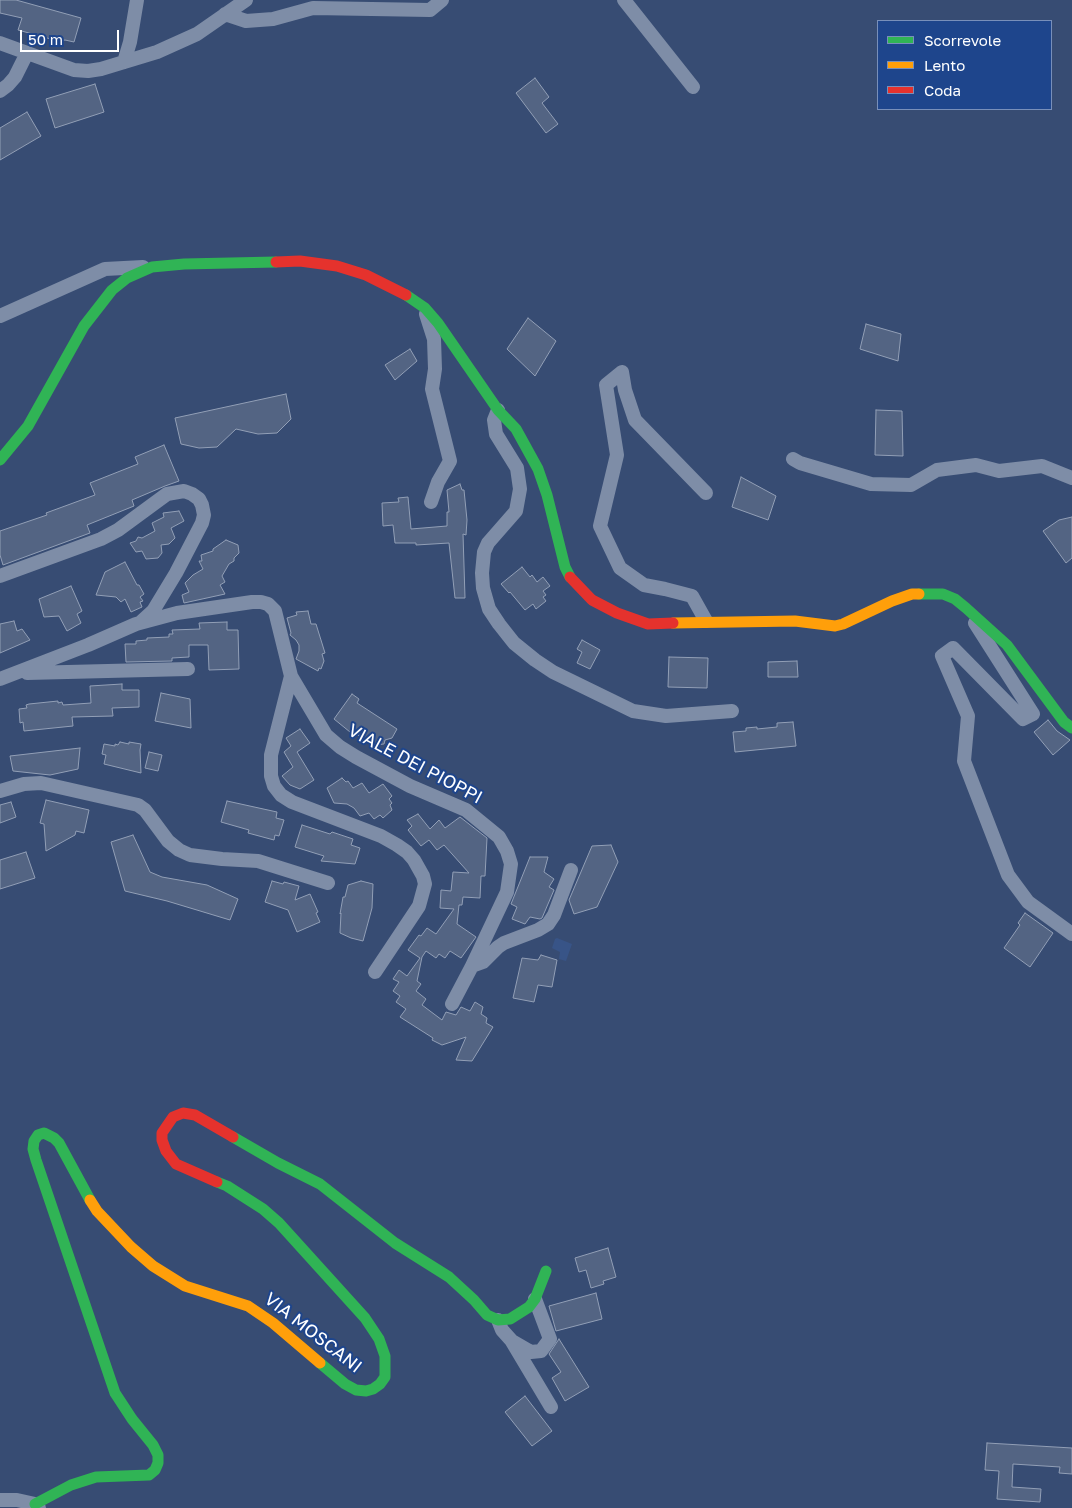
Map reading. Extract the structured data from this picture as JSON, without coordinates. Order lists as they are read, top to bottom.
{
  "streets": {
    "street": ["VIALE DEI PIOPPI", "VIA MOSCANI"]
  },
  "legend": ["Scorrevole", "Lento", "Coda"],
  "scale_bar": "50 m"
}
